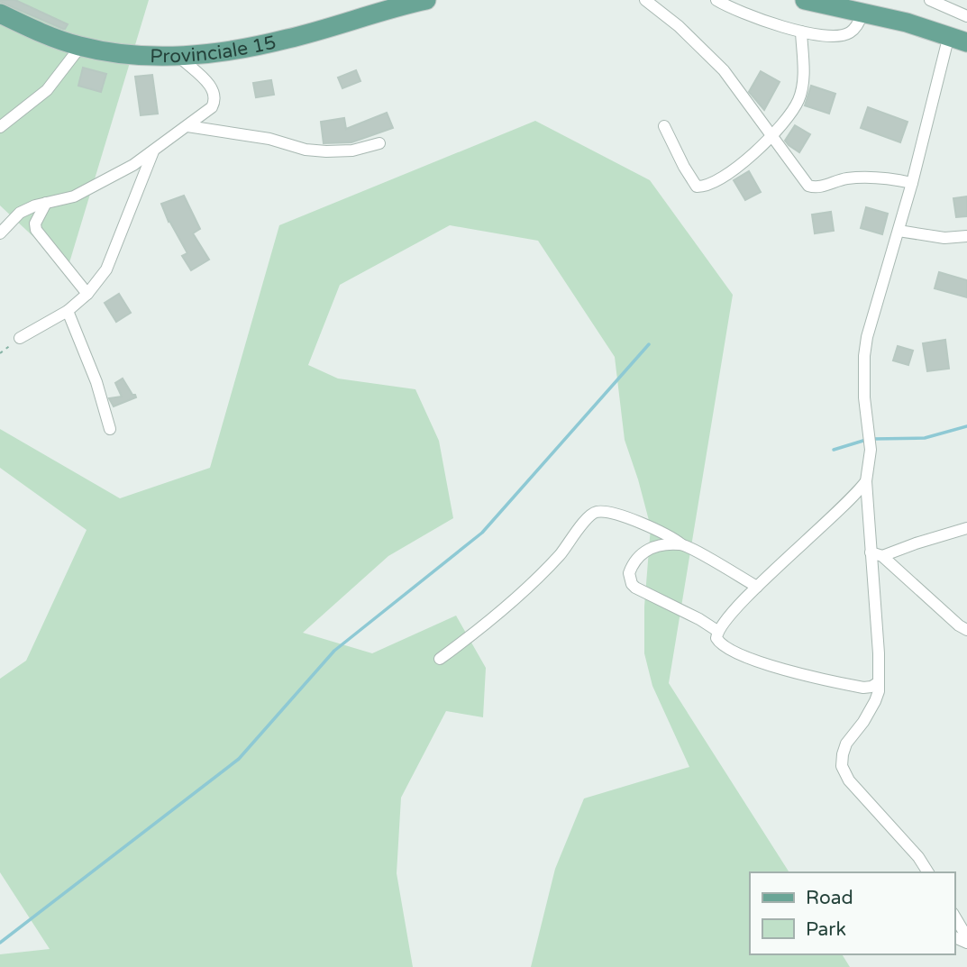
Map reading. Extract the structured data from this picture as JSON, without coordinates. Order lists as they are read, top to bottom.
{
  "streets": {
    "main road": ["Provinciale 15"]
  },
  "legend": ["Road", "Park"]
}
